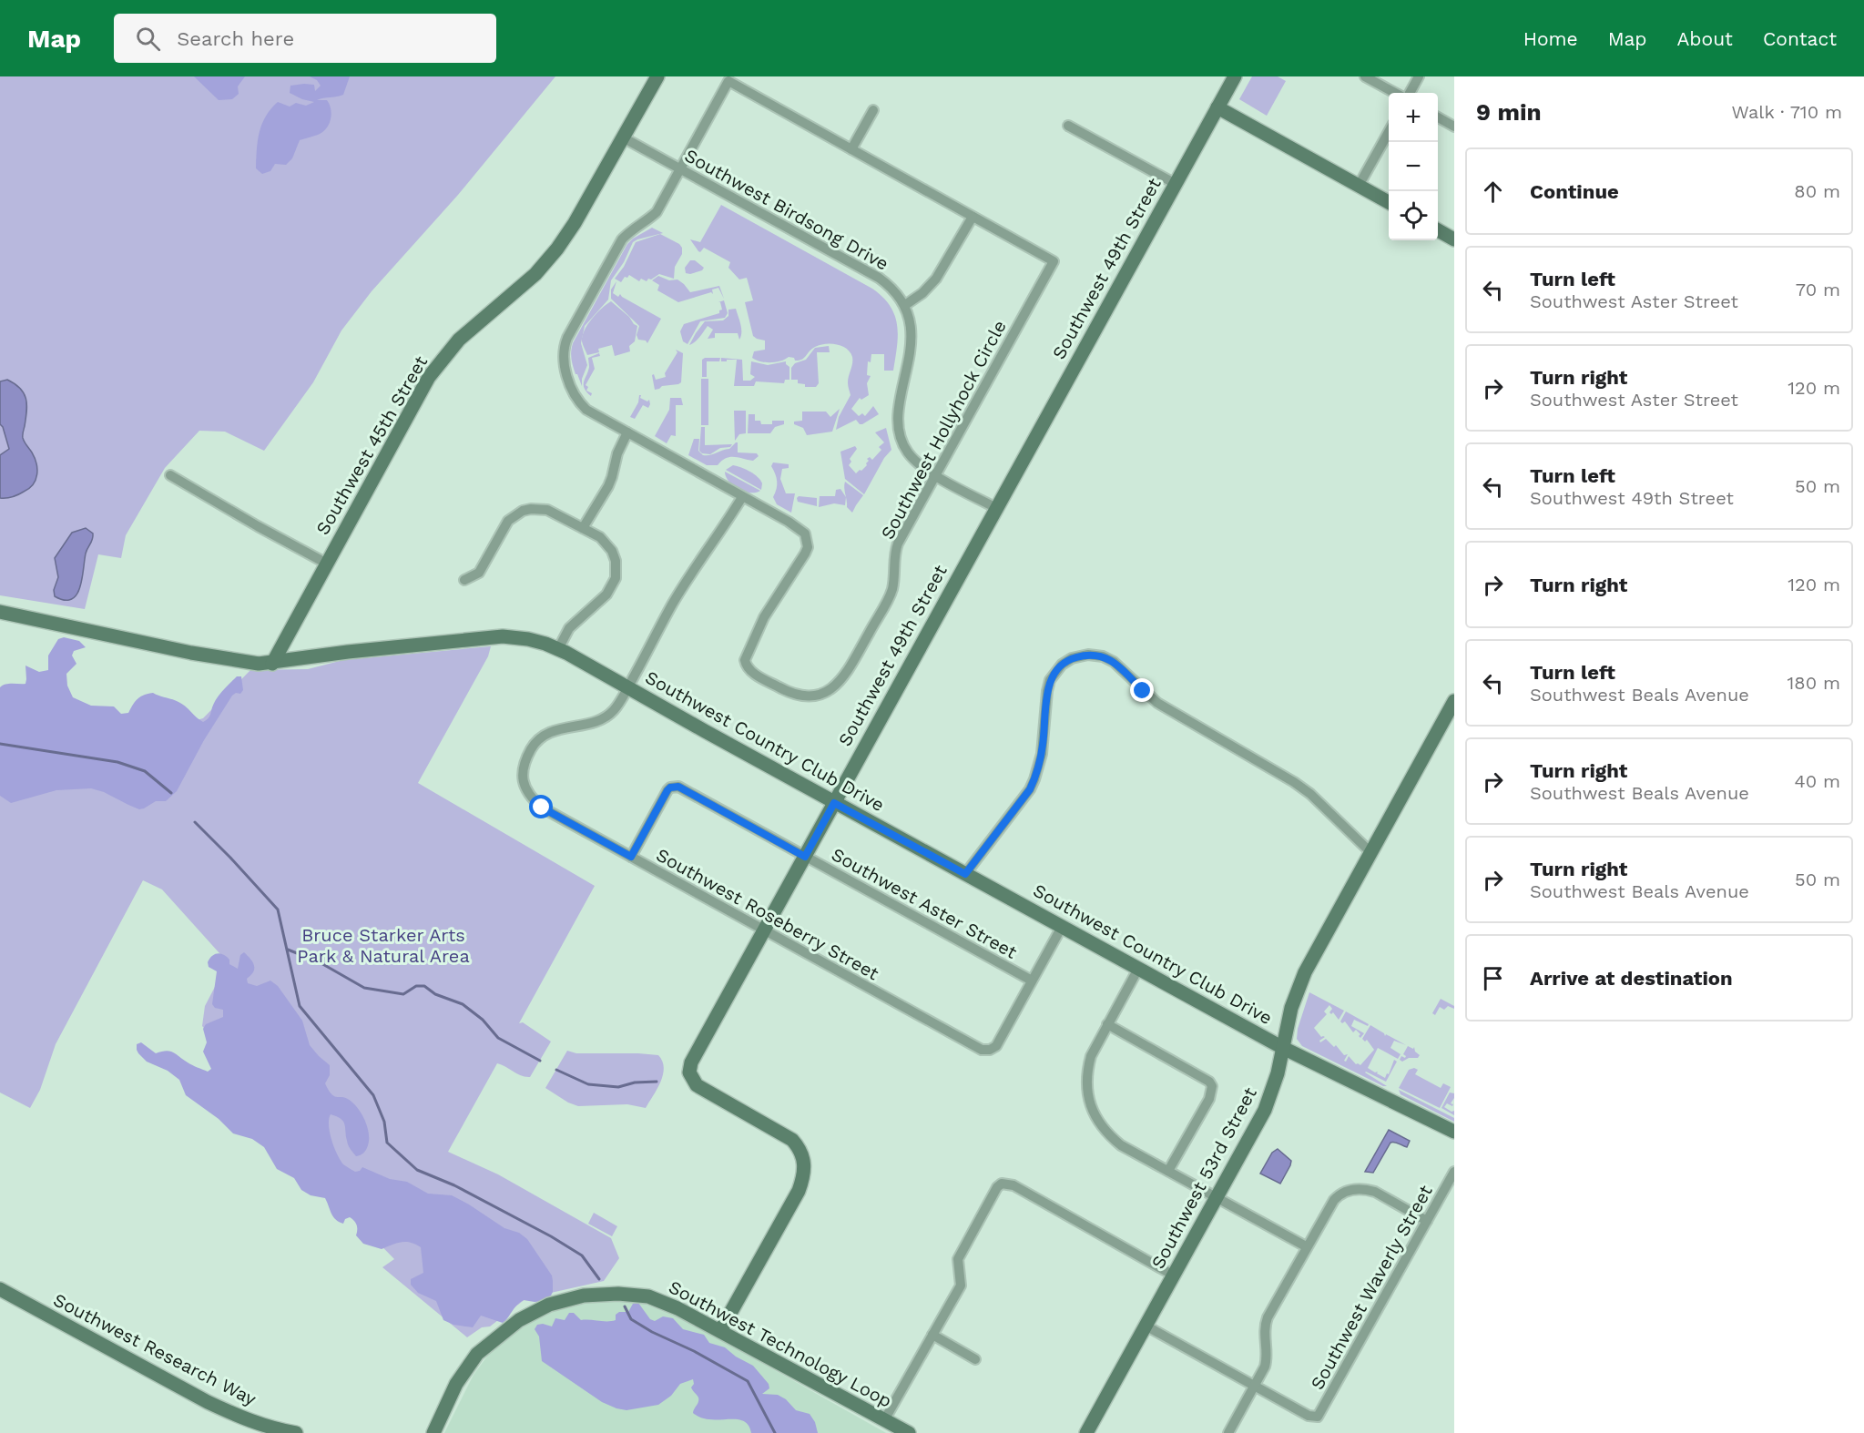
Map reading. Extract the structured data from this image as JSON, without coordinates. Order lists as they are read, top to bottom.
{
  "streets": {
    "street": [
      "Southwest Birdsong Drive",
      "Southwest 49th Street",
      "Southwest Hollyhock Circle",
      "Southwest 45th Street",
      "Southwest Country Club Drive",
      "Southwest Aster Street",
      "Southwest Roseberry Street",
      "Southwest 53rd Street",
      "Southwest Waverly Street",
      "Southwest Technology Loop",
      "Southwest Research Way"
    ]
  },
  "crossings": [
    ["Southwest Birdsong Drive", "Southwest 49th Street"],
    ["Southwest Birdsong Drive", "Southwest Hollyhock Circle"],
    ["Southwest Birdsong Drive", "Southwest 45th Street"],
    ["Southwest 49th Street", "Southwest Country Club Drive"],
    ["Southwest 49th Street", "Southwest Aster Street"],
    ["Southwest 49th Street", "Southwest Roseberry Street"],
    ["Southwest 49th Street", "Southwest Technology Loop"],
    ["Southwest Hollyhock Circle", "Southwest Roseberry Street"],
    ["Southwest 45th Street", "Southwest Country Club Drive"],
    ["Southwest Country Club Drive", "Southwest Roseberry Street"],
    ["Southwest Country Club Drive", "Southwest 53rd Street"],
    ["Southwest Aster Street", "Southwest Roseberry Street"]
  ],
  "parks": ["Bruce Starker Arts Park & Natural Area"],
  "page": {
    "header": "Map",
    "search": "Search here",
    "nav": [
      "Home",
      "Map",
      "About",
      "Contact"
    ],
    "heading": ["9 min", "Walk · 710 m"],
    "map_buttons": ["+", "−"],
    "list": [
      ["Continue", "80 m"],
      ["Turn left", "Southwest Aster Street", "70 m"],
      ["Turn right", "Southwest Aster Street", "120 m"],
      ["Turn left", "Southwest 49th Street", "50 m"],
      ["Turn right", "120 m"],
      ["Turn left", "Southwest Beals Avenue", "180 m"],
      ["Turn right", "Southwest Beals Avenue", "40 m"],
      ["Turn right", "Southwest Beals Avenue", "50 m"],
      "Arrive at destination"
    ]
  }
}
